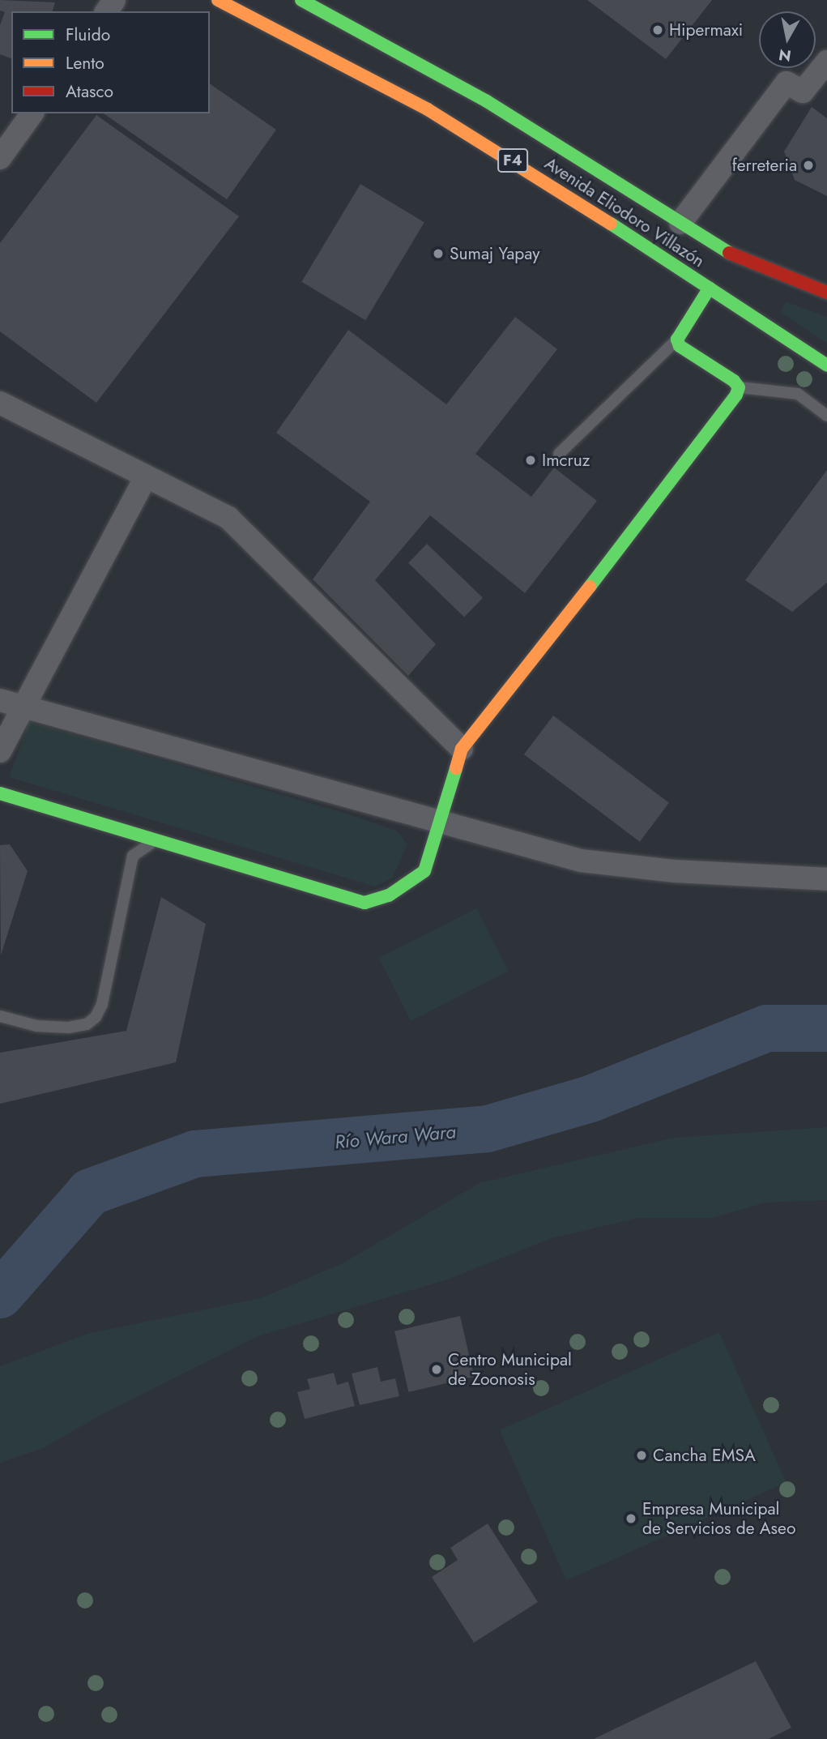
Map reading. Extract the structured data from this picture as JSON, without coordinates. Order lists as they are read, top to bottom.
{
  "streets": {
    "main road": ["F4", "Avenida Eliodoro Villazón"]
  },
  "water": ["Río Wara Wara"],
  "places": [
    "Hipermaxi",
    "ferreteria",
    "Sumaj Yapay",
    "Imcruz",
    "Centro Municipal de Zoonosis",
    "Cancha EMSA",
    "Empresa Municipal de Servicios de Aseo"
  ],
  "legend": ["Fluido", "Lento", "Atasco"],
  "north": "bottom"
}
